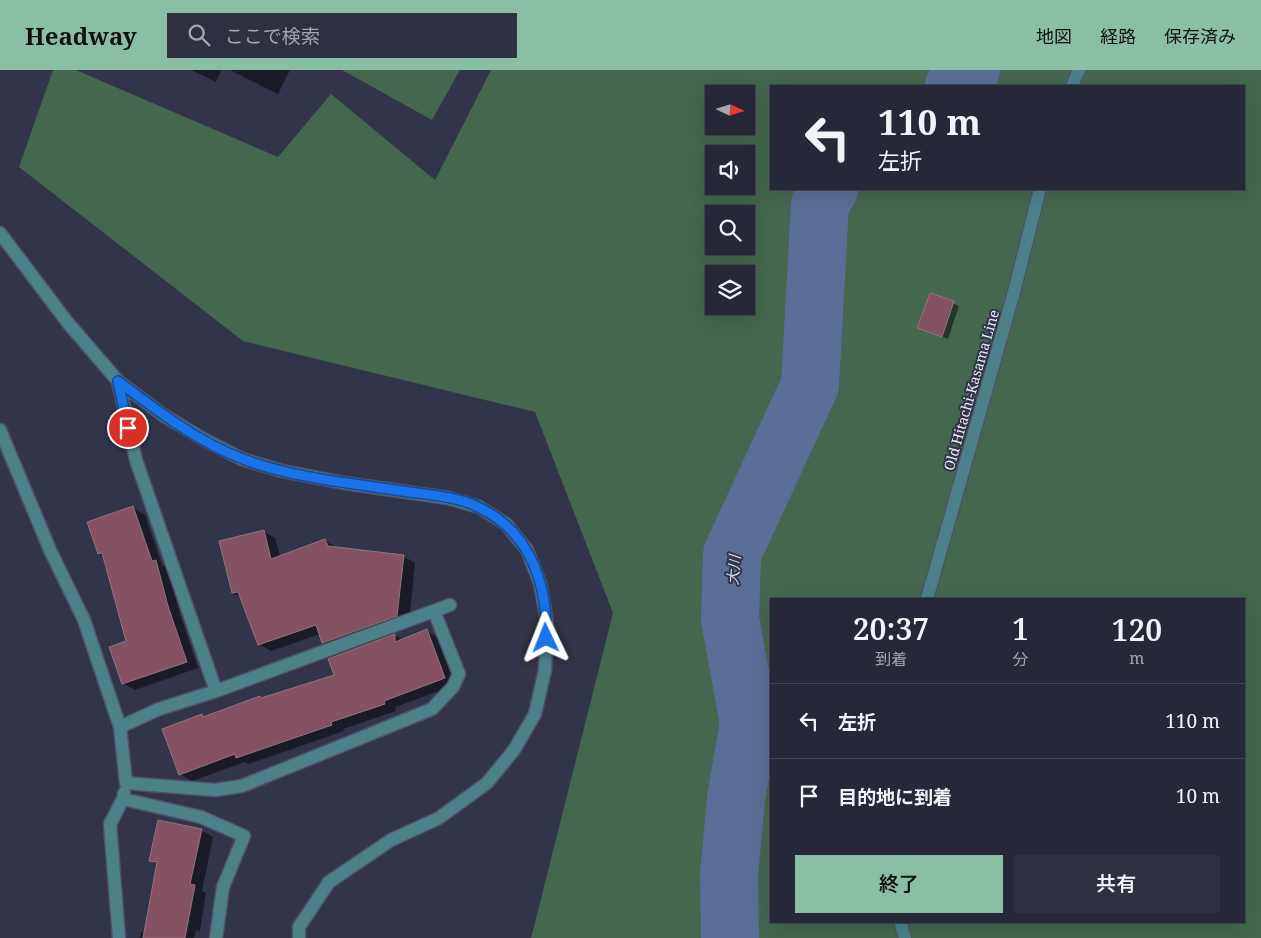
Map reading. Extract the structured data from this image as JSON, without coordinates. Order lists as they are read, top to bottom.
{
  "streets": {
    "street": ["Old Hitachi-Kasama Line"]
  },
  "water": ["大川"],
  "north": "right",
  "page": {
    "header": "Headway",
    "search": "ここで検索",
    "nav": ["地図", "経路", "保存済み"],
    "turn": ["110 m", "左折"],
    "eta": [
      "20:37",
      "到着",
      "1",
      "分",
      "120",
      "m"
    ],
    "list": [
      {
        "name": "左折",
        "value": "110 m"
      },
      {
        "name": "目的地に到着",
        "value": "10 m"
      }
    ],
    "buttons": ["終了", "共有"]
  }
}
